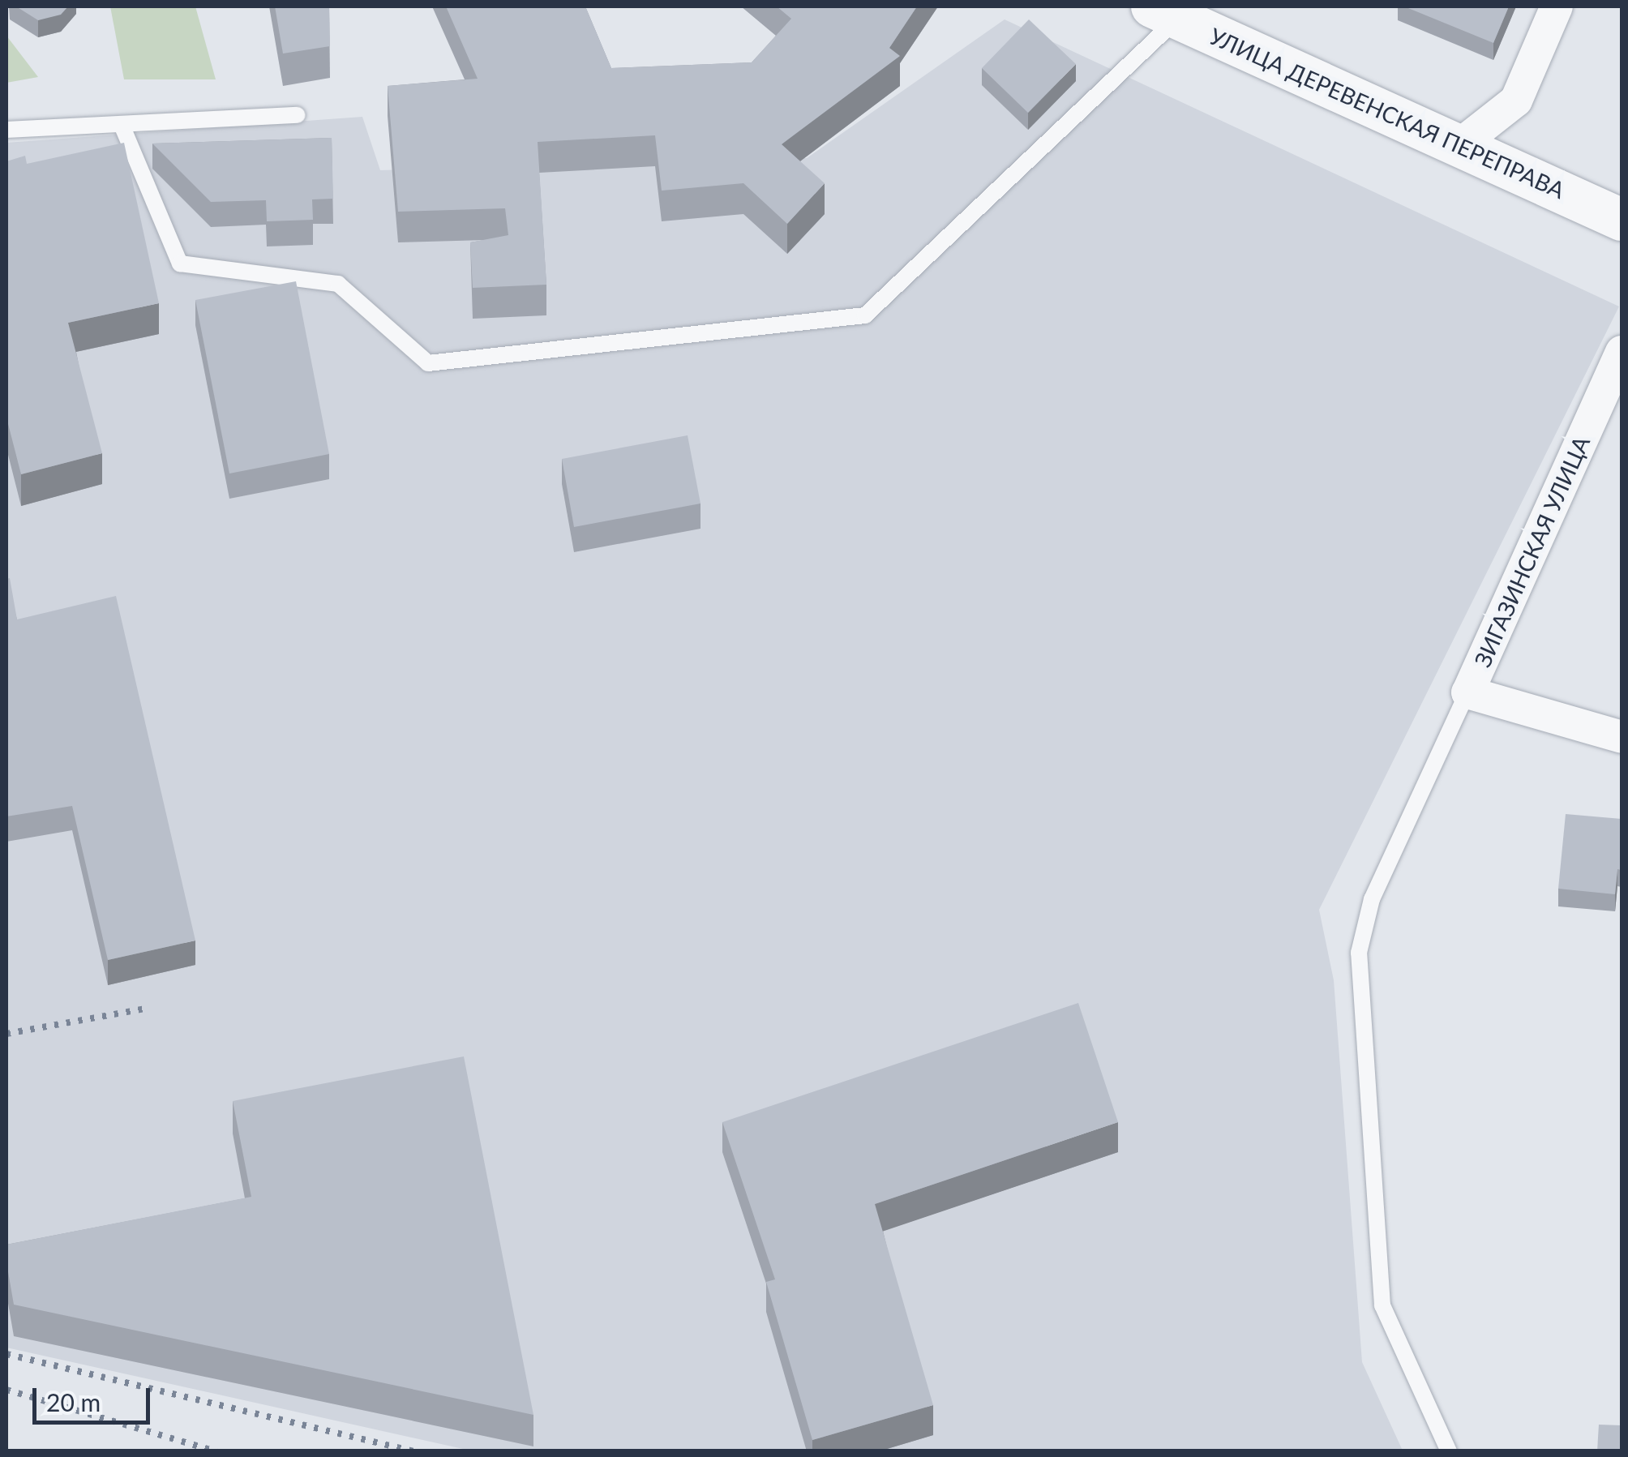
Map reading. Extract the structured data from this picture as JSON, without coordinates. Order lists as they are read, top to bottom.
{
  "streets": {
    "street": ["УЛИЦА ДЕРЕВЕНСКАЯ ПЕРЕПРАВА", "ЗИГАЗИНСКАЯ УЛИЦА"]
  },
  "scale_bar": "20 m"
}
